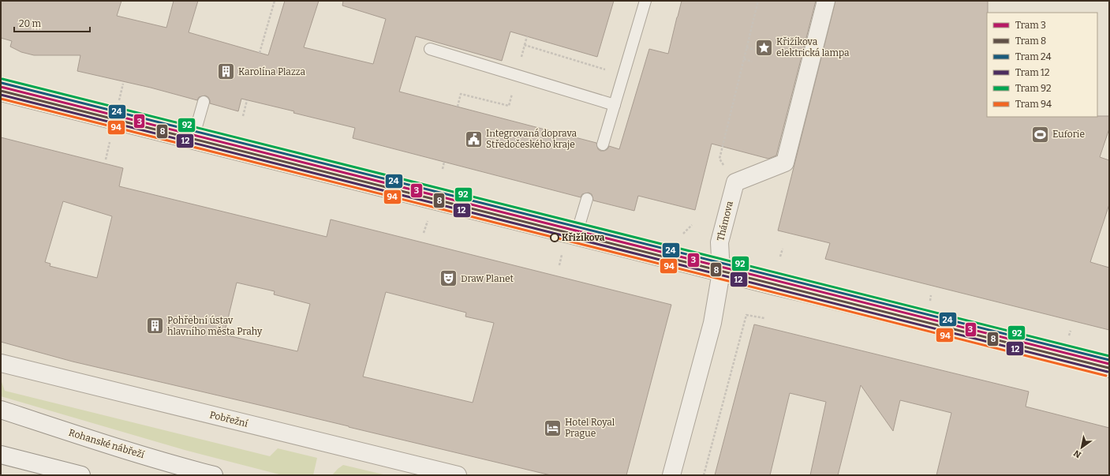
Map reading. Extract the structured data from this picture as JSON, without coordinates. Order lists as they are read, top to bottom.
{
  "streets": {
    "street": ["Thámova", "Pobřežní", "Rohanské nábřeží"]
  },
  "places": {
    "place": ["Křižíkova elektrická lampa"],
    "building": ["Karolína Plazza", "Pohřební ústav hlavního města Prahy"],
    "sports": ["Euforie"],
    "public building": ["Integrovaná doprava Středočeského kraje"],
    "other": ["Křižíkova"],
    "theatre": ["Draw Planet"],
    "hotel": ["Hotel Royal Prague"]
  },
  "lines": [
    "tram line 92",
    "tram line 24",
    "tram line 3",
    "tram line 8",
    "tram line 12",
    "tram line 94"
  ],
  "legend": [
    "Tram 3",
    "Tram 8",
    "Tram 24",
    "Tram 12",
    "Tram 92",
    "Tram 94"
  ],
  "scale_bar": "20 m",
  "north": "bottom left"
}
